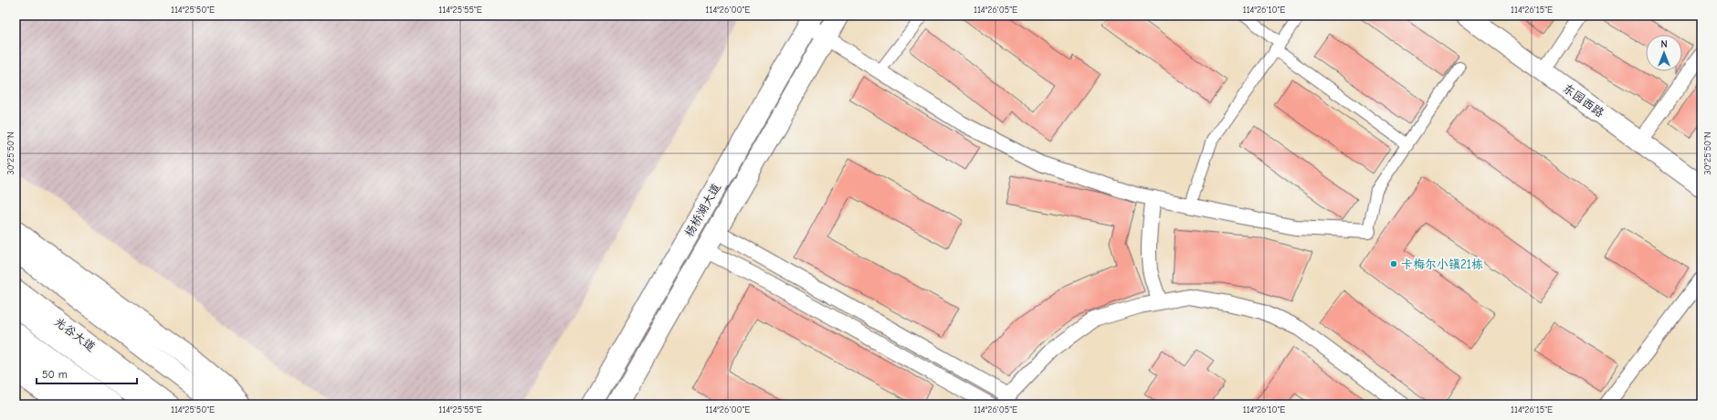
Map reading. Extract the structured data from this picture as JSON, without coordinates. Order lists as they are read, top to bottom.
{
  "streets": {
    "main road": ["东园西路", "杨桥湖大道", "光谷大道"]
  },
  "places": ["卡梅尔小镇21栋"],
  "scale_bar": "50 m",
  "north": "top",
  "coordinates": [
    "114°25'50\"E",
    "114°25'55\"E",
    "114°26'00\"E",
    "114°26'05\"E",
    "114°26'10\"E",
    "114°26'15\"E",
    "30°25'50\"N"
  ]
}
